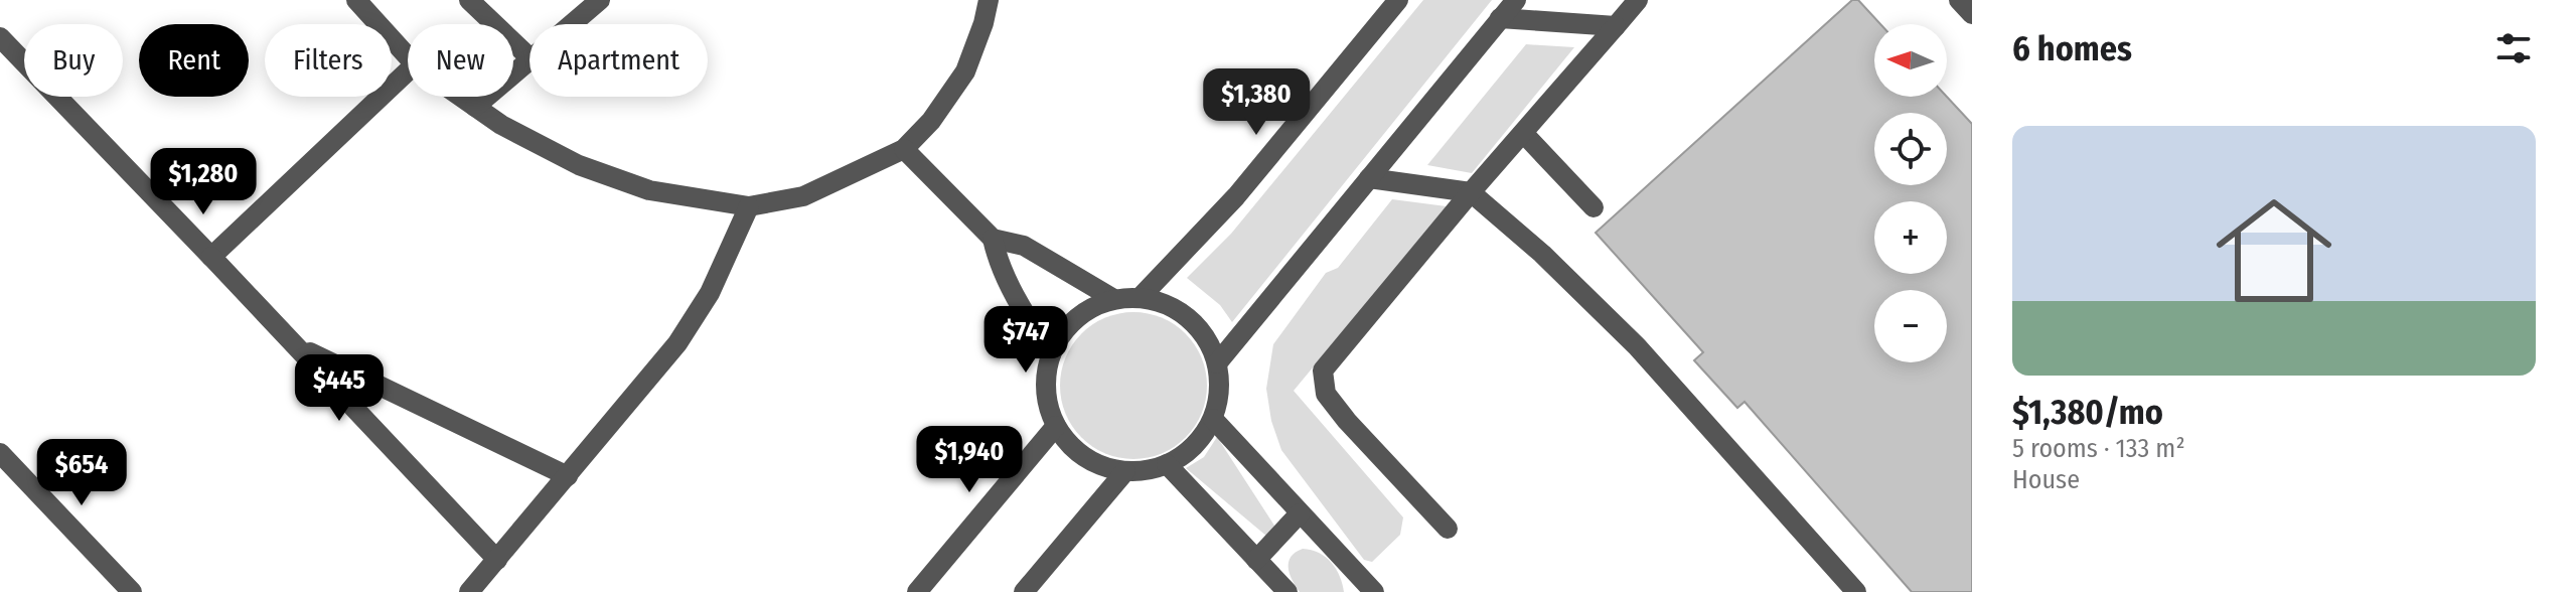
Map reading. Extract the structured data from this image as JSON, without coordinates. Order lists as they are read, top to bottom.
{
  "north": "left",
  "page": {
    "heading": "6 homes",
    "map_buttons": ["+", "−"],
    "chip": [
      "Buy",
      "Rent",
      "Filters",
      "New",
      "Apartment"
    ],
    "price": [
      "$1,380",
      "$1,280",
      "$747",
      "$445",
      "$1,940",
      "$654"
    ],
    "list": [
      {
        "name": "$1,380/mo",
        "note": "5 rooms · 133 m² · House"
      }
    ]
  }
}
